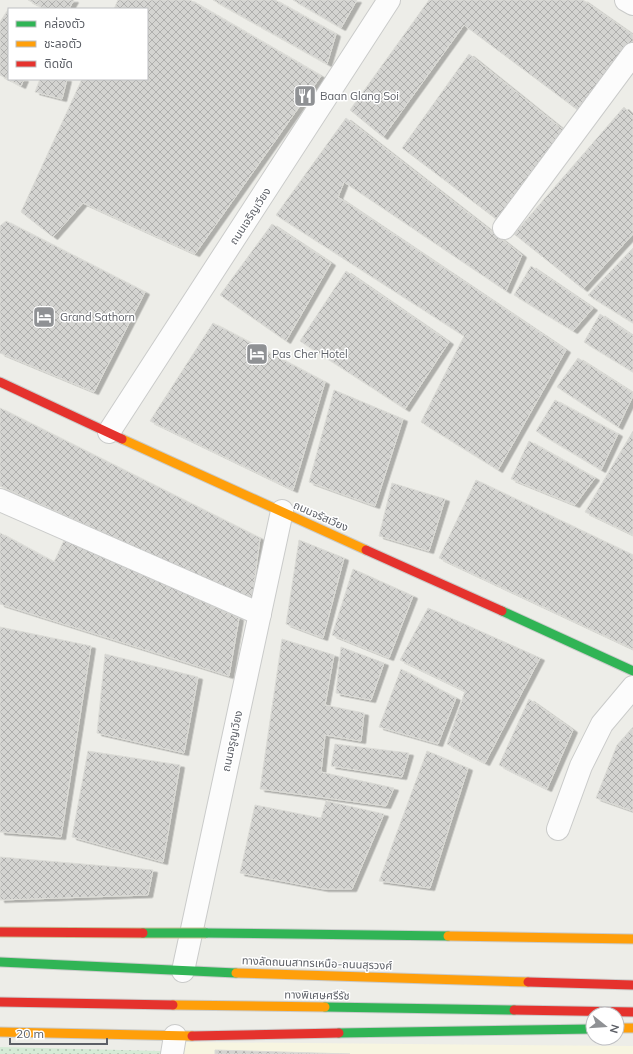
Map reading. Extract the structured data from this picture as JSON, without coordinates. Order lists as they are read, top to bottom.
{
  "streets": {
    "main road": ["ถนนจรัสเวียง", "ทางลัดถนนสาทรเหนือ-ถนนสุรวงศ์", "ทางพิเศษศรีรัช"],
    "street": ["ถนนเจริญเวียง", "ถนนจรูญเวียง"]
  },
  "crossings": [
    ["ถนนเจริญเวียง", "ถนนจรัสเวียง"],
    ["ถนนจรัสเวียง", "ถนนจรูญเวียง"],
    ["ถนนจรูญเวียง", "ทางลัดถนนสาทรเหนือ-ถนนสุรวงศ์"]
  ],
  "places": {
    "restaurant": ["Baan Glang Soi"],
    "hotel": ["Grand Sathorn", "Pas Cher Hotel"]
  },
  "legend": ["คล่องตัว", "ชะลอตัว", "ติดขัด"],
  "scale_bar": "20 m",
  "north": "right"
}
